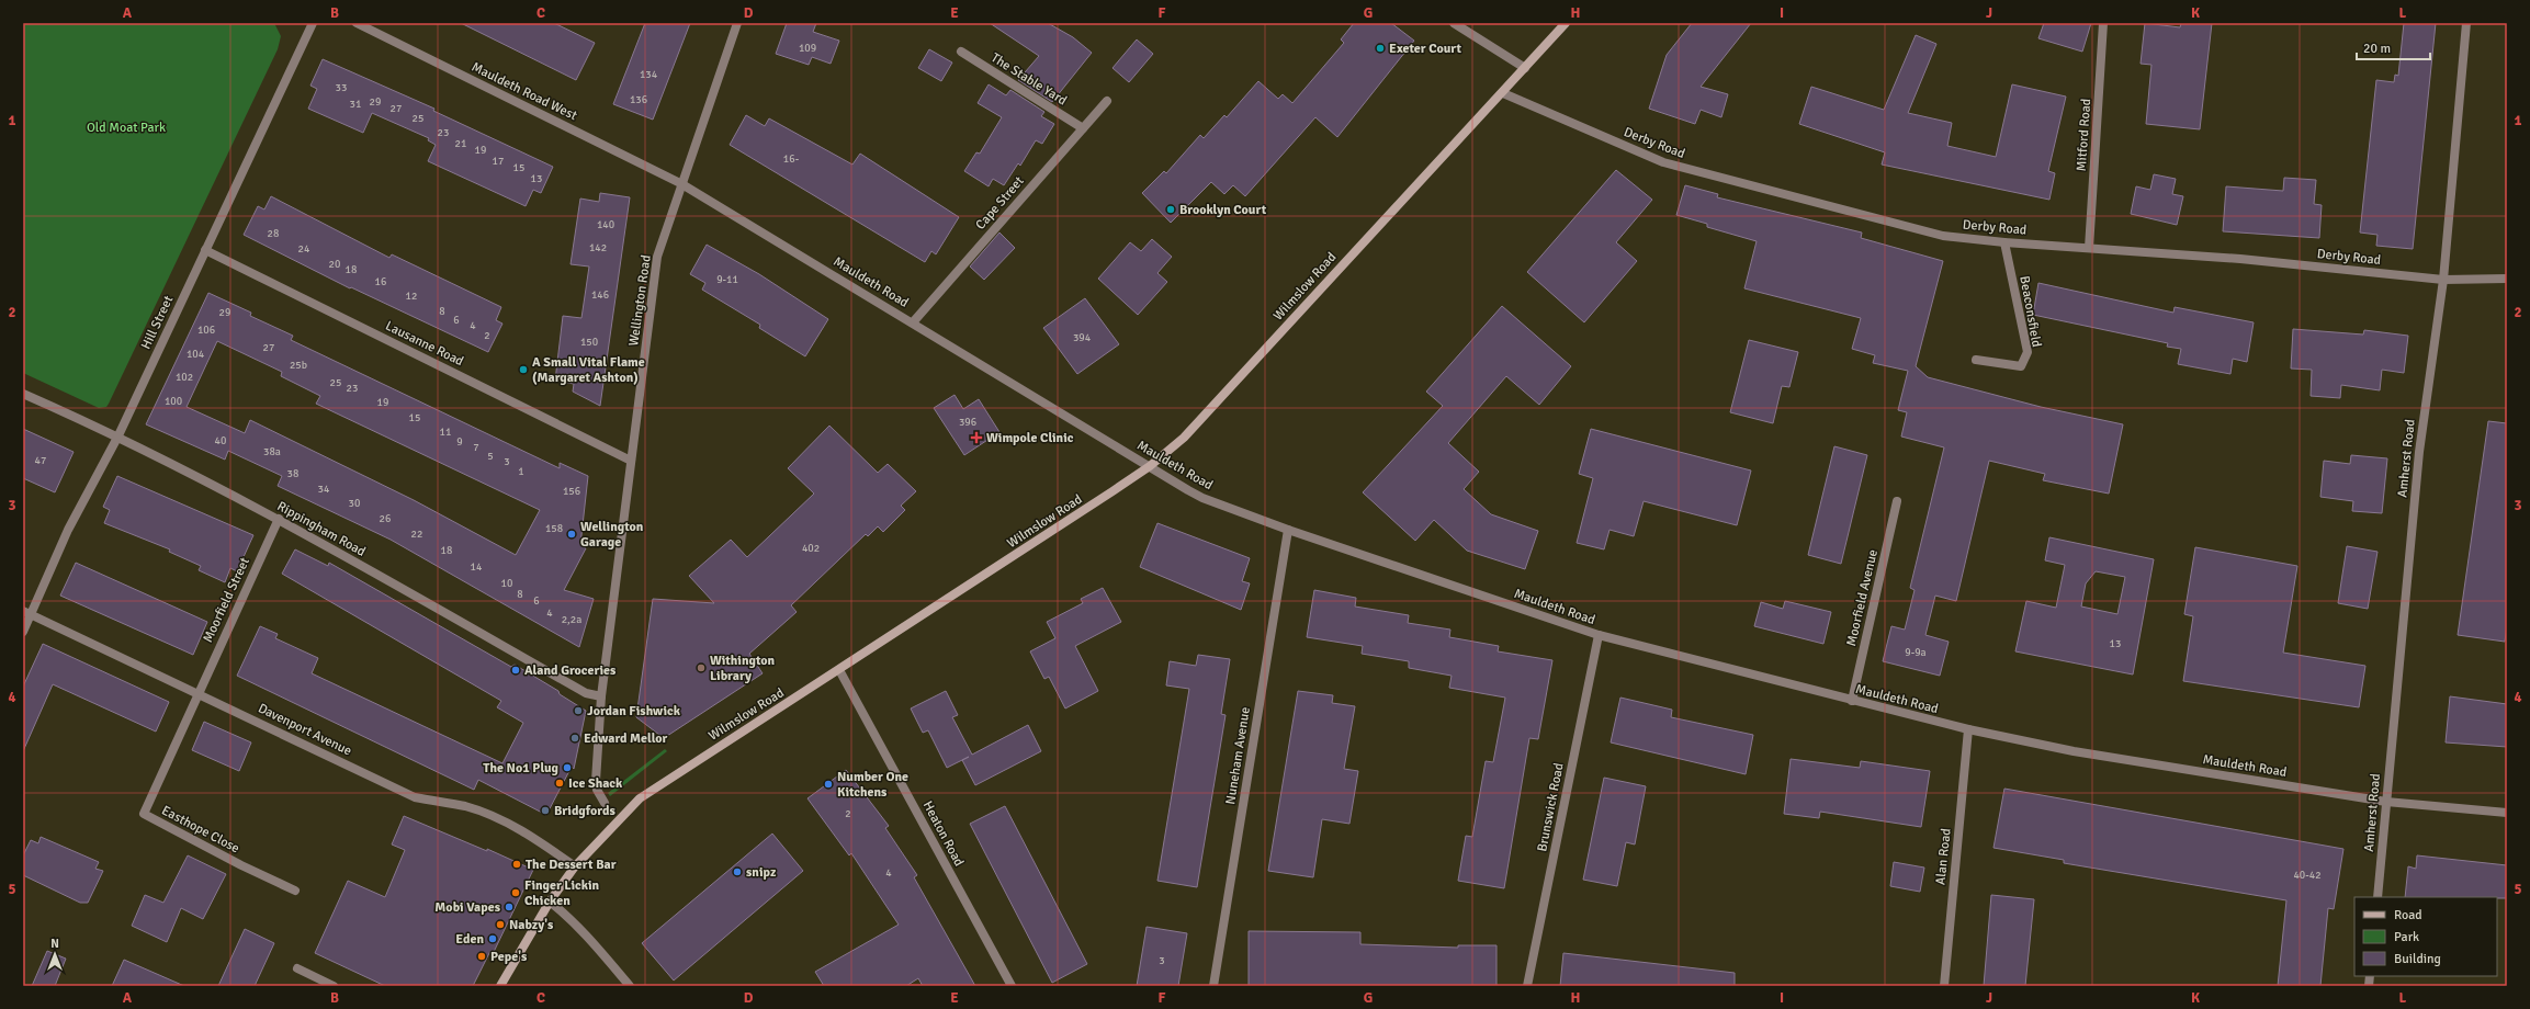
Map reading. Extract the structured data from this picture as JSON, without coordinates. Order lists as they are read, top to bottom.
{
  "streets": {
    "main road": ["Wilmslow Road"],
    "street": [
      "The Stable Yard",
      "Mauldeth Road West",
      "Mitford Road",
      "Derby Road",
      "Cape Street",
      "Mauldeth Road",
      "Wellington Road",
      "Beaconsfield",
      "Hill Street",
      "Lausanne Road",
      "Amherst Road",
      "Rippingham Road",
      "Moorfield Avenue",
      "Moorfield Street",
      "Davenport Avenue",
      "Nuneham Avenue",
      "Brunswick Road",
      "Easthope Close",
      "Heaton Road",
      "Alan Road"
    ]
  },
  "crossings": [
    ["The Stable Yard", "Cape Street"],
    ["Mauldeth Road West", "Mauldeth Road"],
    ["Mauldeth Road West", "Wellington Road"],
    ["Mitford Road", "Derby Road"],
    ["Derby Road", "Wilmslow Road"],
    ["Derby Road", "Beaconsfield"],
    ["Derby Road", "Amherst Road"],
    ["Cape Street", "Mauldeth Road"],
    ["Mauldeth Road", "Wilmslow Road"],
    ["Mauldeth Road", "Wellington Road"],
    ["Mauldeth Road", "Amherst Road"],
    ["Mauldeth Road", "Moorfield Avenue"],
    ["Mauldeth Road", "Nuneham Avenue"],
    ["Mauldeth Road", "Brunswick Road"],
    ["Mauldeth Road", "Alan Road"],
    ["Wilmslow Road", "Davenport Avenue"],
    ["Wilmslow Road", "Heaton Road"],
    ["Wellington Road", "Lausanne Road"],
    ["Wellington Road", "Rippingham Road"],
    ["Hill Street", "Lausanne Road"],
    ["Hill Street", "Rippingham Road"],
    ["Hill Street", "Davenport Avenue"],
    ["Rippingham Road", "Moorfield Street"],
    ["Moorfield Street", "Davenport Avenue"],
    ["Moorfield Street", "Easthope Close"],
    ["Davenport Avenue", "Easthope Close"]
  ],
  "parks": ["Old Moat Park"],
  "places": {
    "other": [
      "Exeter Court",
      "Brooklyn Court",
      "A Small Vital Flame (Margaret Ashton)",
      "Wellington Garage",
      "Withington Library",
      "Aland Groceries",
      "Jordan Fishwick",
      "Edward Mellor",
      "The No1 Plug",
      "Ice Shack",
      "Number One Kitchens",
      "Bridgfords",
      "The Dessert Bar",
      "snipz",
      "Finger Lickin Chicken",
      "Mobi Vapes",
      "Nabzy's",
      "Eden",
      "Pepe's"
    ],
    "health": ["Wimpole Clinic"]
  },
  "house_numbers": [
    "109",
    "134",
    "33",
    "136",
    "29",
    "31",
    "27",
    "25",
    "23",
    "21",
    "19",
    "16-",
    "17",
    "15",
    "13",
    "140",
    "28",
    "142",
    "24",
    "20",
    "18",
    "9-11",
    "16",
    "146",
    "12",
    "8",
    "29",
    "6",
    "4",
    "106",
    "2",
    "394",
    "150",
    "27",
    "104",
    "25b",
    "102",
    "25",
    "23",
    "100",
    "19",
    "15",
    "396",
    "11",
    "40",
    "9",
    "7",
    "38a",
    "5",
    "47",
    "3",
    "1",
    "38",
    "34",
    "156",
    "30",
    "26",
    "158",
    "22",
    "402",
    "18",
    "14",
    "10",
    "8",
    "6",
    "4",
    "2,2a",
    "13",
    "9-9a",
    "2",
    "4",
    "40-42",
    "3"
  ],
  "legend": ["Road", "Park", "Building"],
  "scale_bar": "20 m",
  "north": "top",
  "grid": {
    "columns": [
      "A",
      "B",
      "C",
      "D",
      "E",
      "F",
      "G",
      "H",
      "I",
      "J",
      "K",
      "L"
    ],
    "rows": [
      "1",
      "2",
      "3",
      "4",
      "5"
    ]
  }
}
